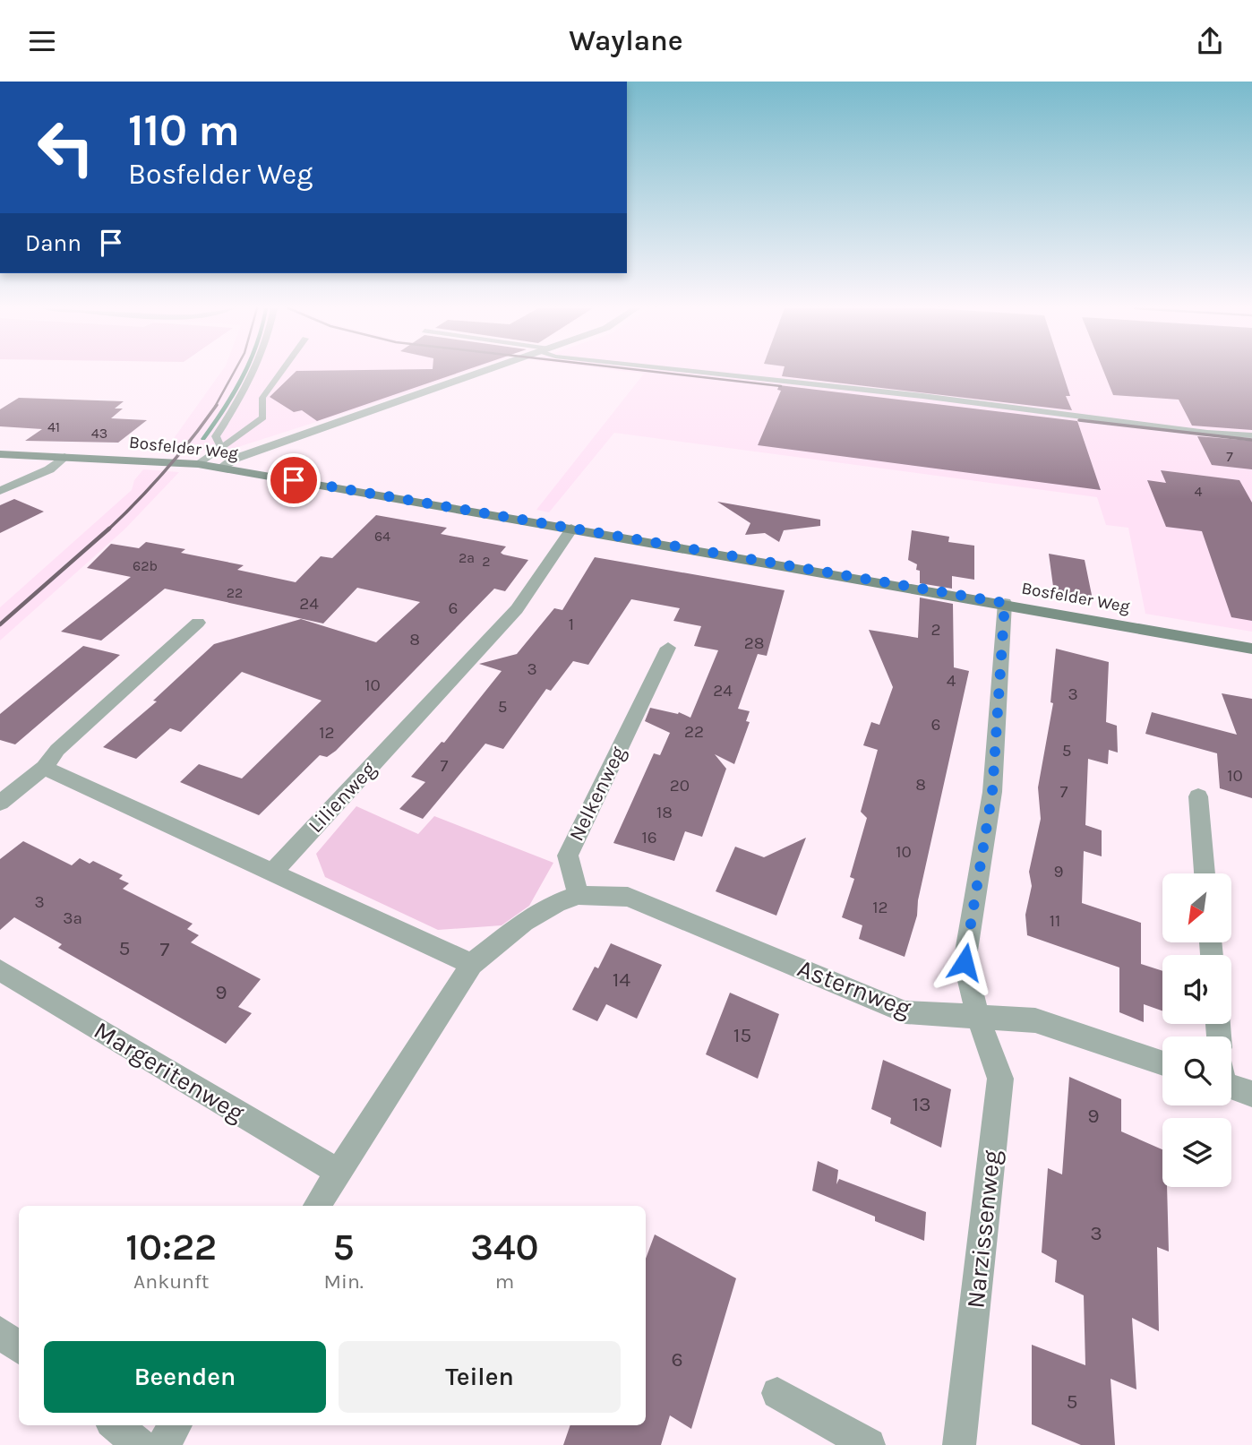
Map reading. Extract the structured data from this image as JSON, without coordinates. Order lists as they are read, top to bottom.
{
  "streets": {
    "street": [
      "Bosfelder Weg",
      "Nelkenweg",
      "Lilienweg",
      "Asternweg",
      "Margeritenweg",
      "Narzissenweg"
    ]
  },
  "crossings": [
    ["Bosfelder Weg", "Lilienweg"],
    ["Bosfelder Weg", "Narzissenweg"],
    ["Nelkenweg", "Asternweg"],
    ["Asternweg", "Narzissenweg"]
  ],
  "house_numbers": [
    "41",
    "43",
    "7",
    "4",
    "64",
    "2a",
    "2",
    "62b",
    "22",
    "24",
    "6",
    "1",
    "2",
    "8",
    "28",
    "3",
    "4",
    "10",
    "24",
    "3",
    "5",
    "6",
    "22",
    "12",
    "5",
    "7",
    "10",
    "8",
    "20",
    "7",
    "18",
    "16",
    "10",
    "9",
    "3",
    "12",
    "3a",
    "11",
    "5",
    "7",
    "14",
    "9",
    "15",
    "13",
    "9",
    "3",
    "6",
    "5"
  ],
  "north": "bottom left",
  "page": {
    "header": "Waylane",
    "turn": ["110 m", "Bosfelder Weg"],
    "then": "Dann",
    "eta": [
      "10:22",
      "Ankunft",
      "5",
      "Min.",
      "340",
      "m"
    ],
    "buttons": ["Beenden", "Teilen"]
  }
}
